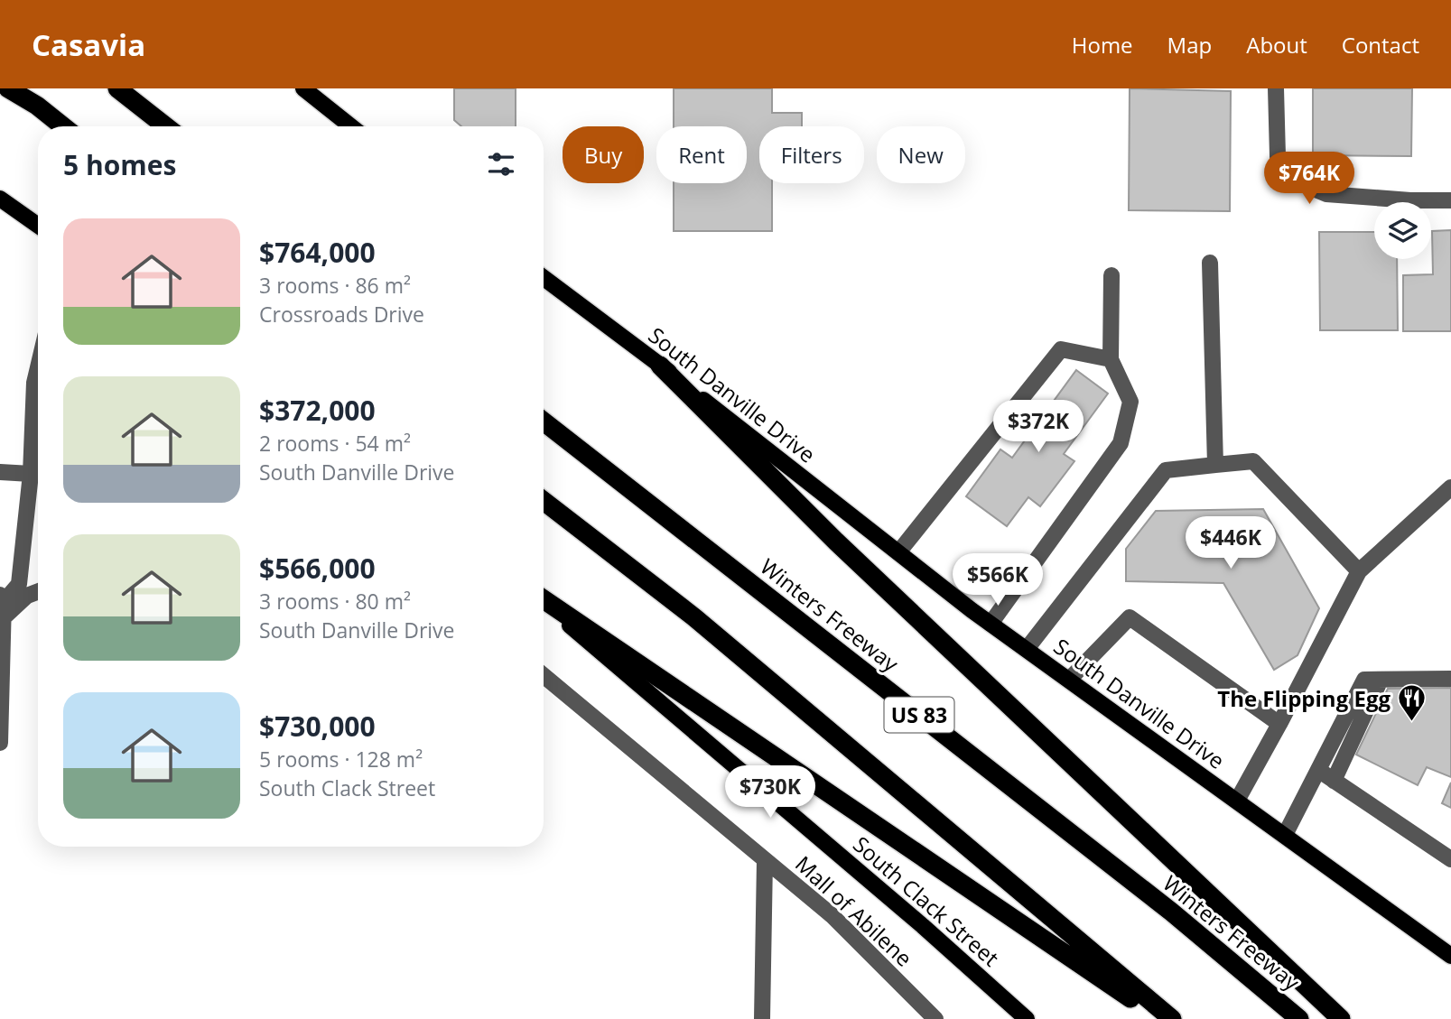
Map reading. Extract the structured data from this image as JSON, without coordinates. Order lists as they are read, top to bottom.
{
  "streets": {
    "highway": ["Winters Freeway", "US 83"],
    "main road": ["South Danville Drive", "South Clack Street"],
    "street": ["Mall of Abilene"]
  },
  "places": {
    "restaurant": ["The Flipping Egg"]
  },
  "page": {
    "header": "Casavia",
    "nav": [
      "Home",
      "Map",
      "About",
      "Contact"
    ],
    "chip": [
      "Buy",
      "Rent",
      "Filters",
      "New"
    ],
    "heading": "5 homes",
    "price": [
      "$764K",
      "$372K",
      "$446K",
      "$566K",
      "$730K"
    ],
    "list": [
      {
        "name": "$764,000",
        "note": "3 rooms · 86 m² · Crossroads Drive"
      },
      {
        "name": "$372,000",
        "note": "2 rooms · 54 m² · South Danville Drive"
      },
      {
        "name": "$566,000",
        "note": "3 rooms · 80 m² · South Danville Drive"
      },
      {
        "name": "$730,000",
        "note": "5 rooms · 128 m² · South Clack Street"
      }
    ]
  }
}
